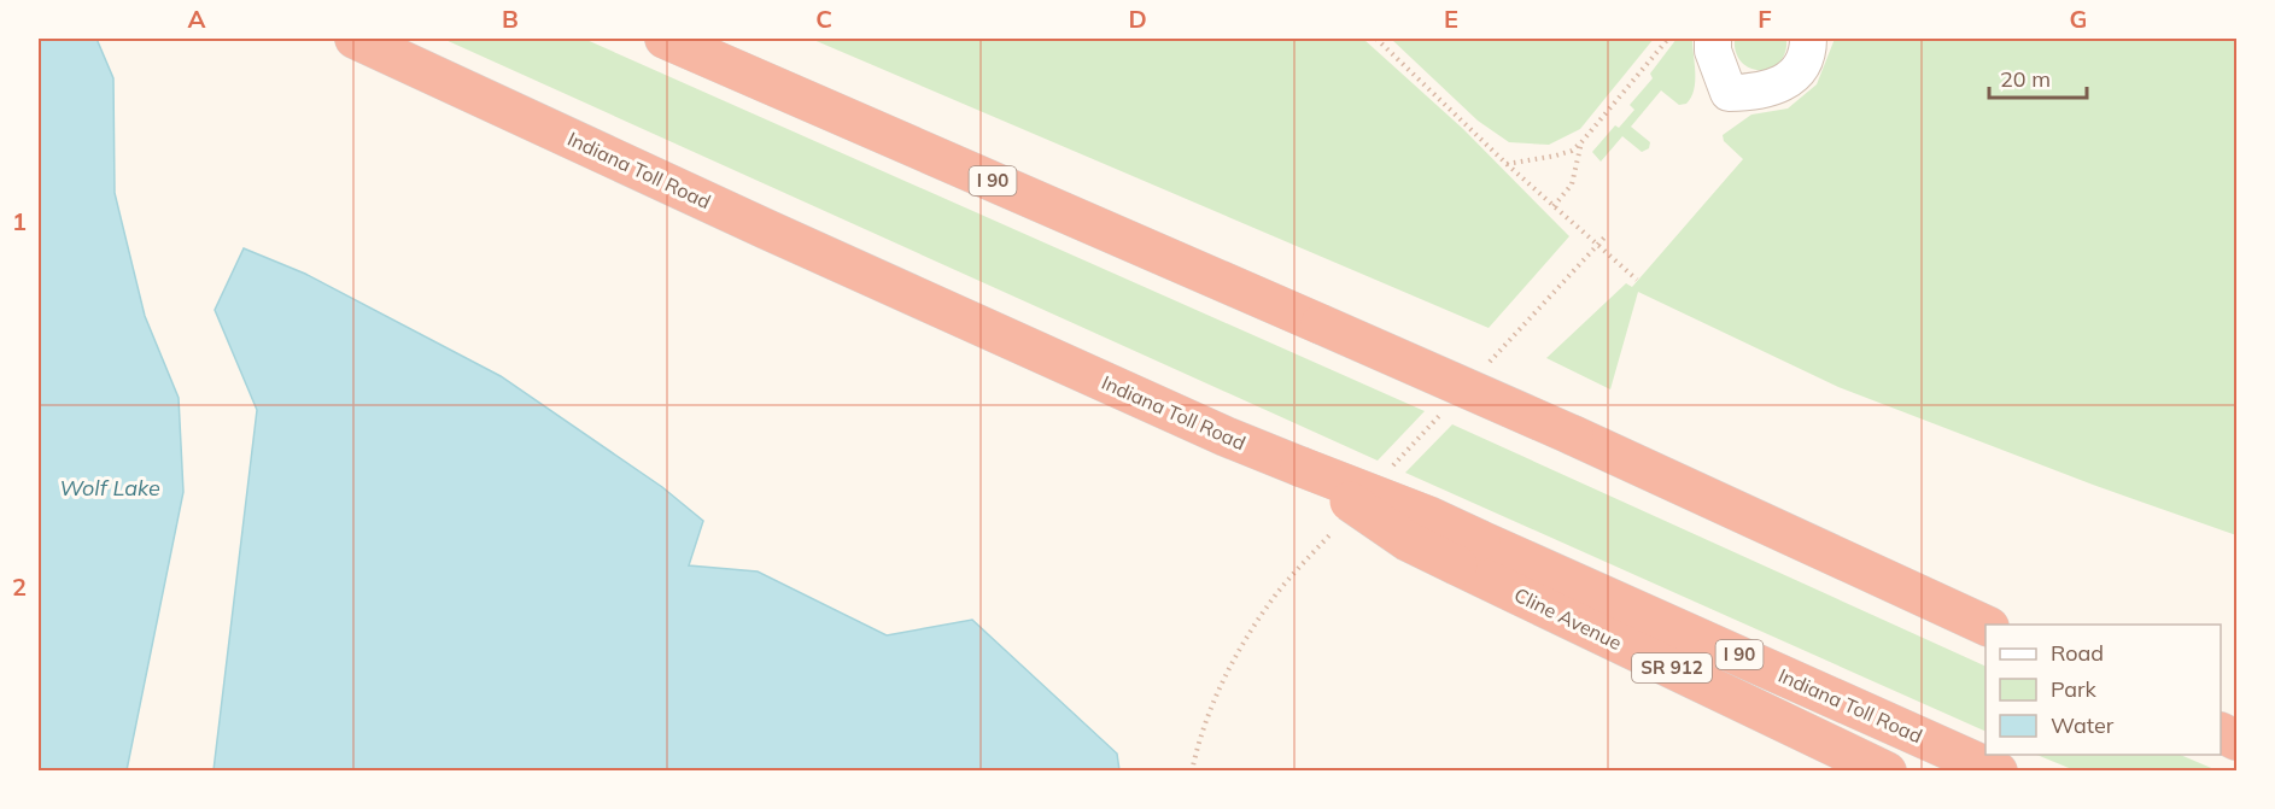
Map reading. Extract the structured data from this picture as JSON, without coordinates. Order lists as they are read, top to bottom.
{
  "streets": {
    "highway": [
      "Indiana Toll Road",
      "I 90",
      "Cline Avenue",
      "SR 912"
    ]
  },
  "crossings": [
    ["Indiana Toll Road", "Cline Avenue"]
  ],
  "water": ["Wolf Lake"],
  "legend": ["Road", "Park", "Water"],
  "scale_bar": "20 m",
  "grid": {
    "columns": [
      "A",
      "B",
      "C",
      "D",
      "E",
      "F",
      "G"
    ],
    "rows": ["1", "2"]
  }
}
